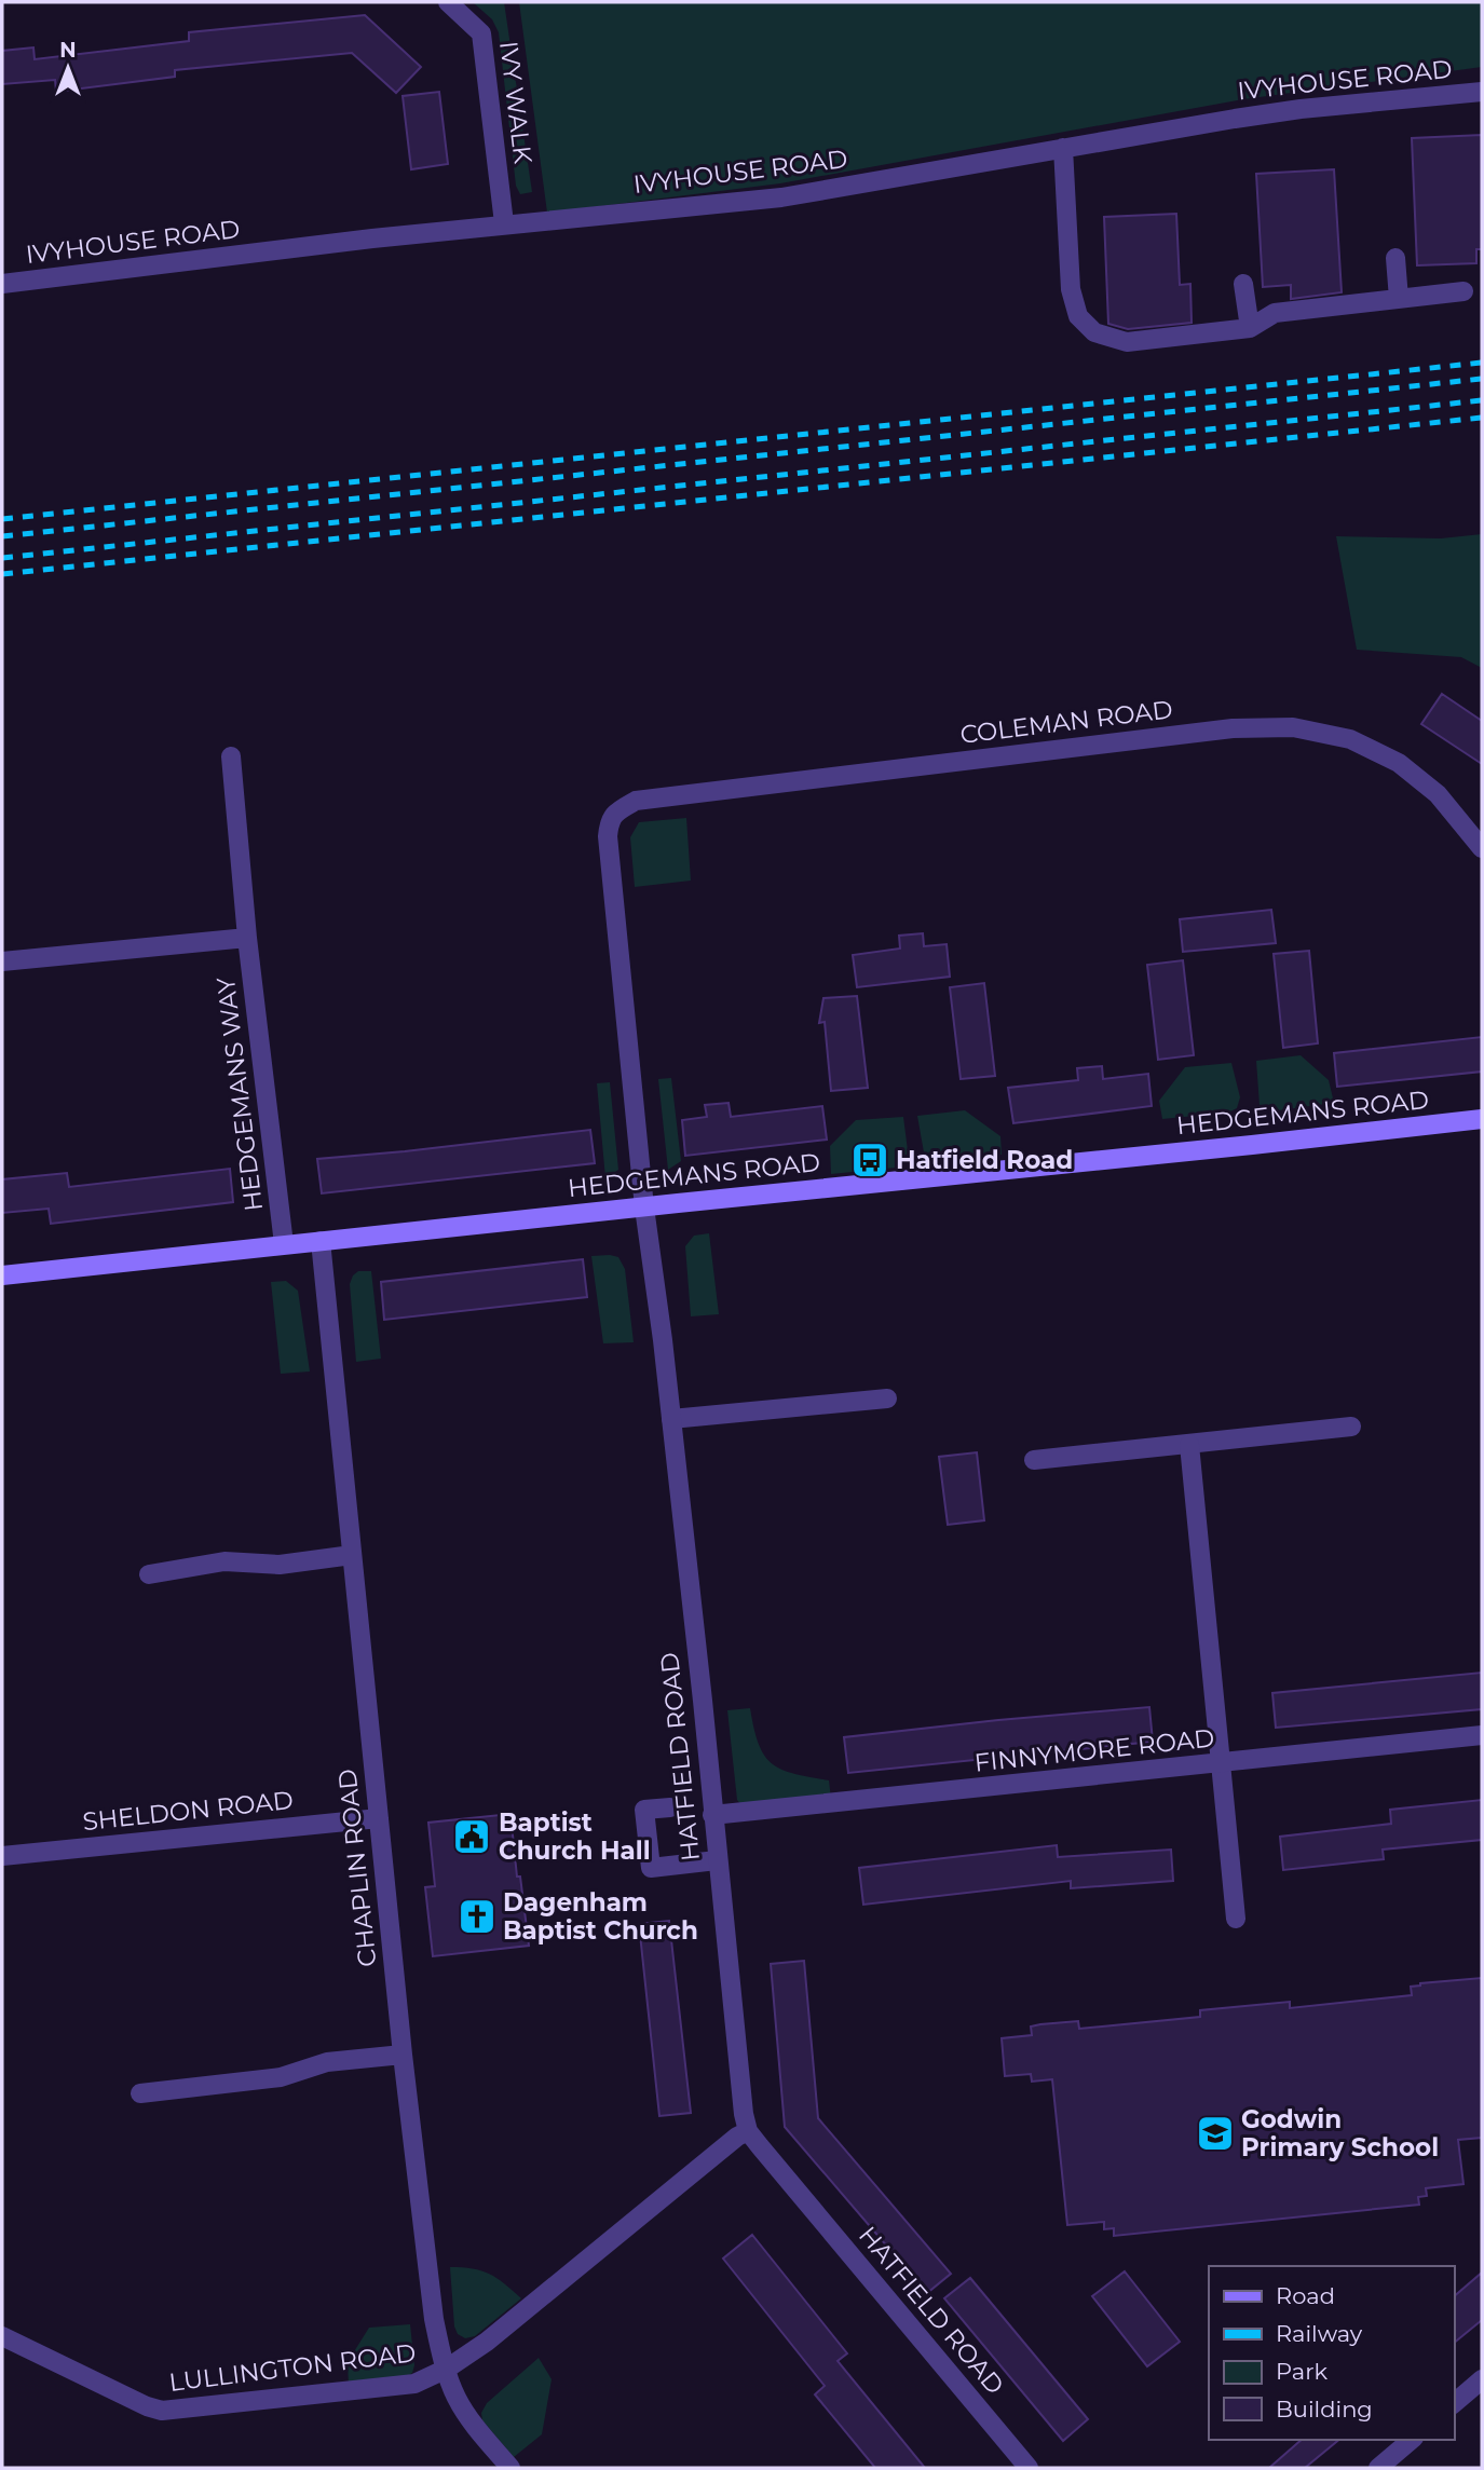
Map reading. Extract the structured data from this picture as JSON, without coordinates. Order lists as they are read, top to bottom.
{
  "streets": {
    "street": [
      "IVYHOUSE ROAD",
      "IVY WALK",
      "COLEMAN ROAD",
      "HEDGEMANS WAY",
      "HEDGEMANS ROAD",
      "FINNYMORE ROAD",
      "HATFIELD ROAD",
      "SHELDON ROAD",
      "CHAPLIN ROAD",
      "LULLINGTON ROAD"
    ]
  },
  "crossings": [
    ["IVYHOUSE ROAD", "IVY WALK"],
    ["COLEMAN ROAD", "HATFIELD ROAD"],
    ["HEDGEMANS WAY", "HEDGEMANS ROAD"],
    ["HEDGEMANS ROAD", "HATFIELD ROAD"],
    ["HEDGEMANS ROAD", "CHAPLIN ROAD"],
    ["FINNYMORE ROAD", "HATFIELD ROAD"],
    ["HATFIELD ROAD", "LULLINGTON ROAD"],
    ["SHELDON ROAD", "CHAPLIN ROAD"],
    ["CHAPLIN ROAD", "LULLINGTON ROAD"]
  ],
  "places": {
    "bus stop": ["Hatfield Road"],
    "public building": ["Baptist Church Hall"],
    "church": ["Dagenham Baptist Church"],
    "school or university": ["Godwin Primary School"]
  },
  "legend": [
    "Road",
    "Railway",
    "Park",
    "Building"
  ],
  "north": "top"
}
